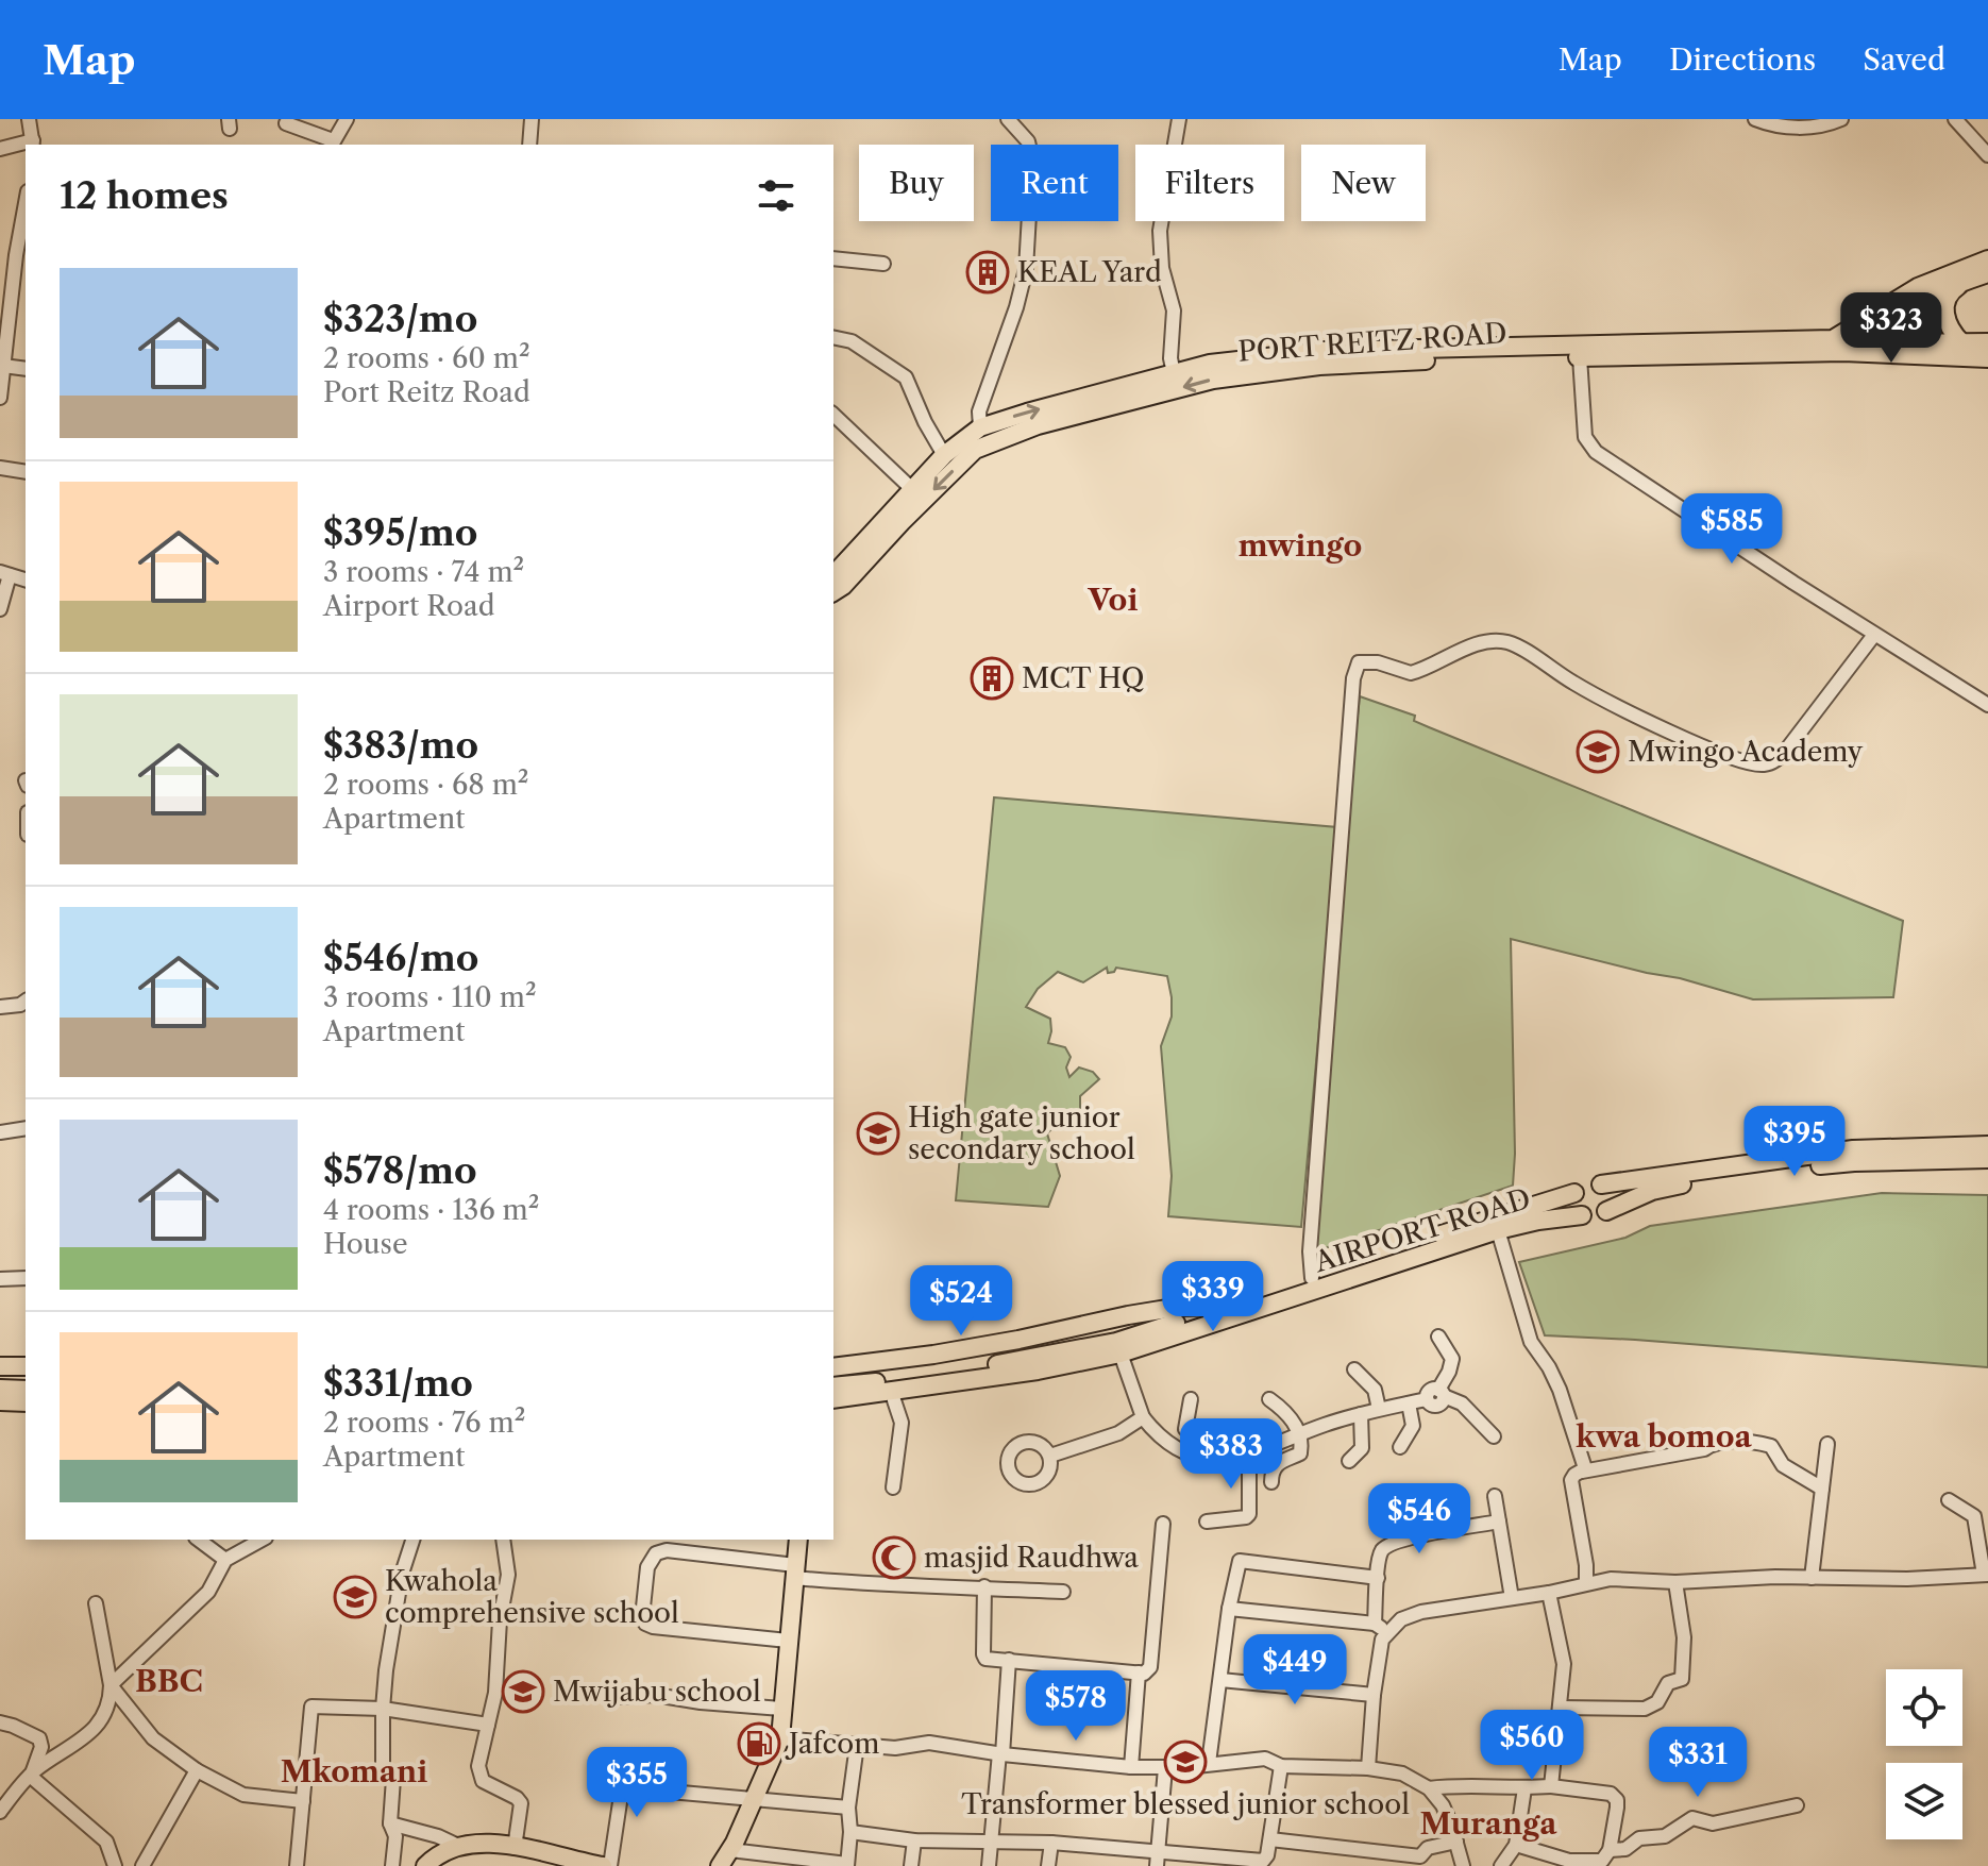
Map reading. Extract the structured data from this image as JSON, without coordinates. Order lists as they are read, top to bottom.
{
  "streets": {
    "main road": ["PORT REITZ ROAD", "AIRPORT ROAD"]
  },
  "districts": [
    "mwingo",
    "Voi",
    "kwa bomoa",
    "BBC",
    "Mkomani",
    "Muranga"
  ],
  "places": {
    "building": ["KEAL Yard", "MCT HQ"],
    "school or university": [
      "Mwingo Academy",
      "High gate junior secondary school",
      "Kwahola comprehensive school",
      "Mwijabu school",
      "Transformer blessed junior school"
    ],
    "mosque": ["masjid Raudhwa"],
    "fuel station": ["Jafcom"]
  },
  "page": {
    "header": "Map",
    "nav": ["Map", "Directions", "Saved"],
    "chip": [
      "Buy",
      "Rent",
      "Filters",
      "New"
    ],
    "heading": "12 homes",
    "list": [
      {
        "name": "$323/mo",
        "note": "2 rooms · 60 m² · Port Reitz Road"
      },
      {
        "name": "$395/mo",
        "note": "3 rooms · 74 m² · Airport Road"
      },
      {
        "name": "$383/mo",
        "note": "2 rooms · 68 m² · Apartment"
      },
      {
        "name": "$546/mo",
        "note": "3 rooms · 110 m² · Apartment"
      },
      {
        "name": "$578/mo",
        "note": "4 rooms · 136 m² · House"
      },
      {
        "name": "$331/mo",
        "note": "2 rooms · 76 m² · Apartment"
      }
    ],
    "price": [
      "$323",
      "$585",
      "$395",
      "$339",
      "$524",
      "$383",
      "$546",
      "$449",
      "$578",
      "$560",
      "$331",
      "$355"
    ]
  }
}
